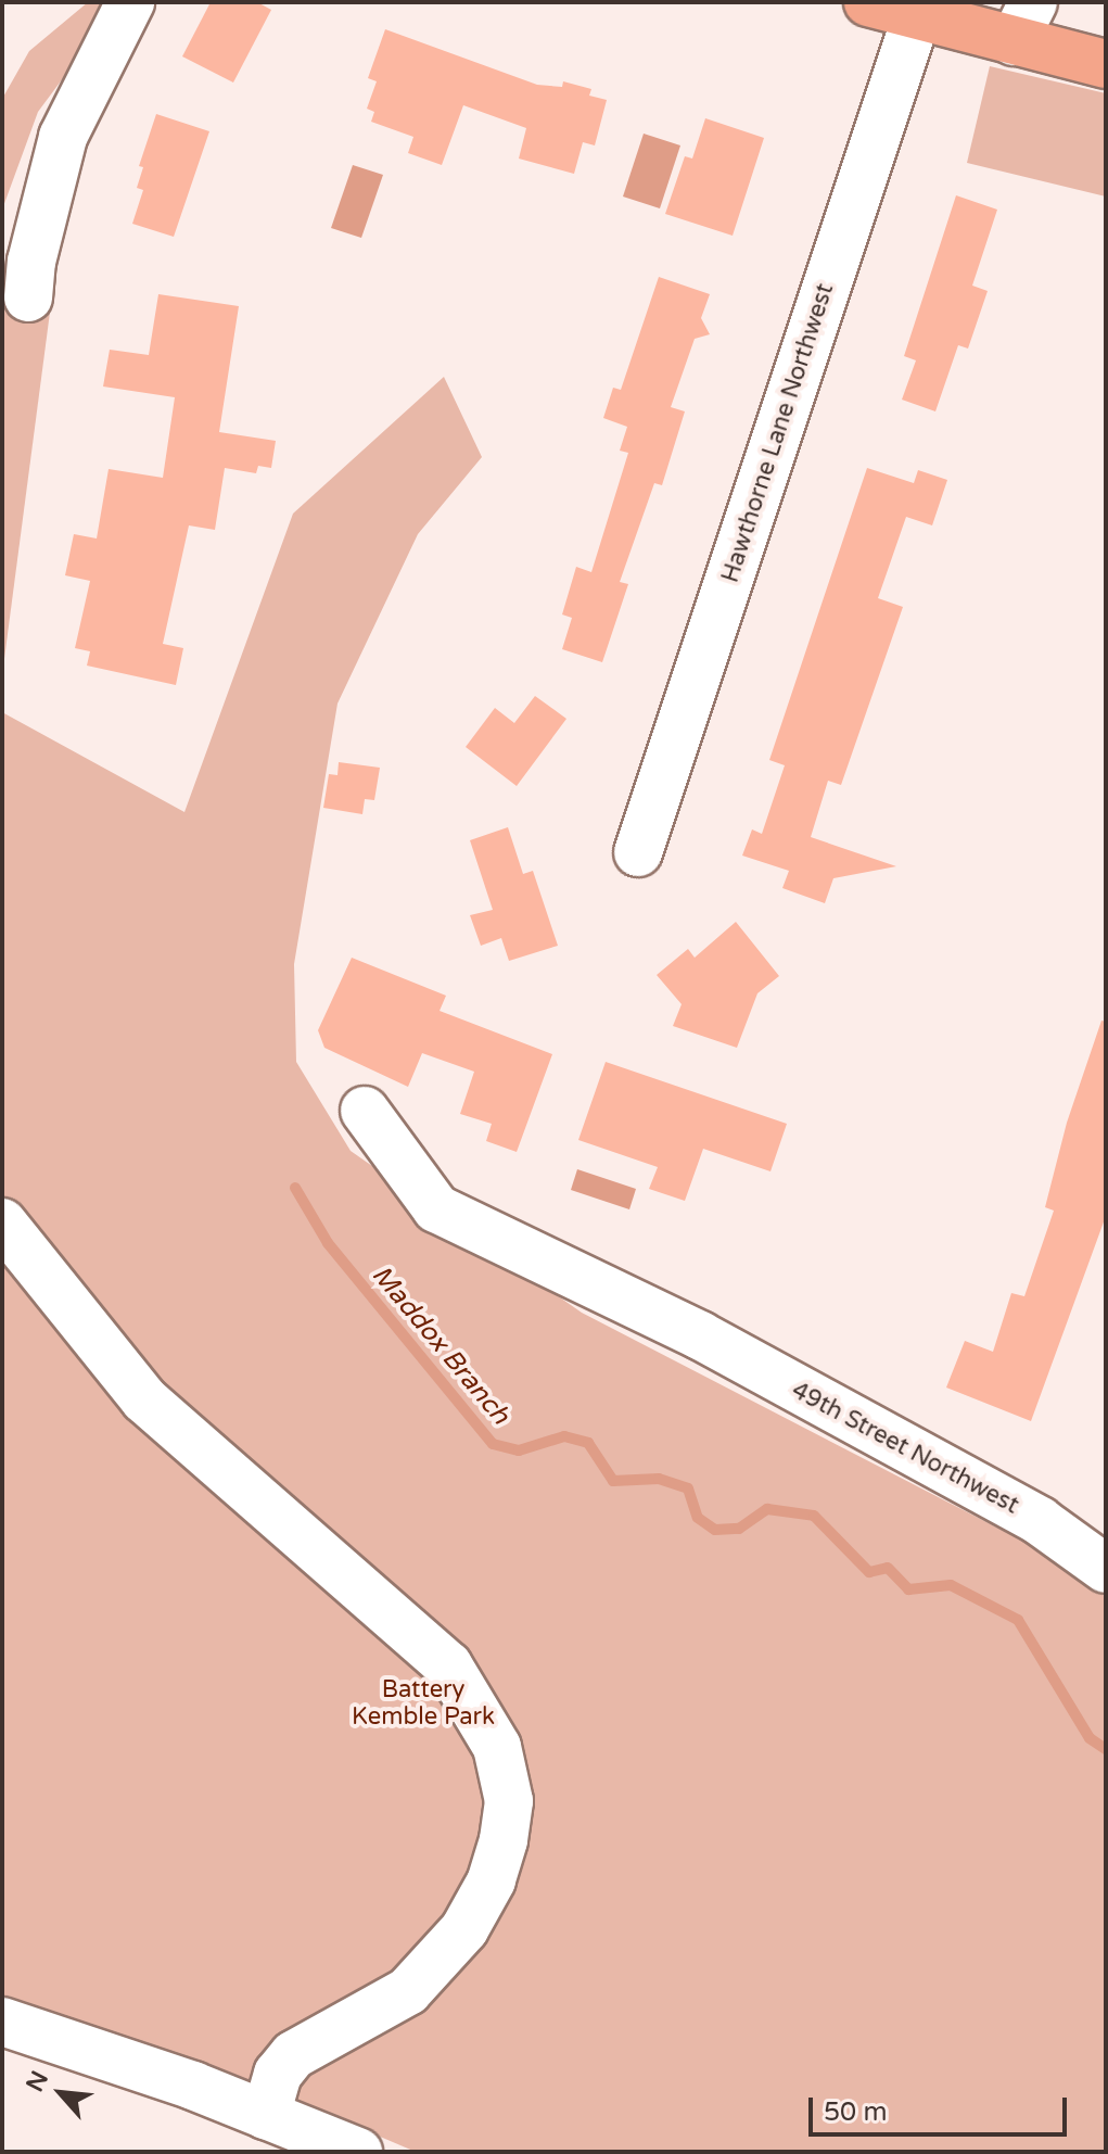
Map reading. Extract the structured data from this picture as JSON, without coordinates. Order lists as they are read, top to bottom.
{
  "streets": {
    "street": ["Hawthorne Lane Northwest", "49th Street Northwest"]
  },
  "water": ["Maddox Branch"],
  "parks": ["Battery Kemble Park"],
  "scale_bar": "50 m",
  "north": "top left"
}
